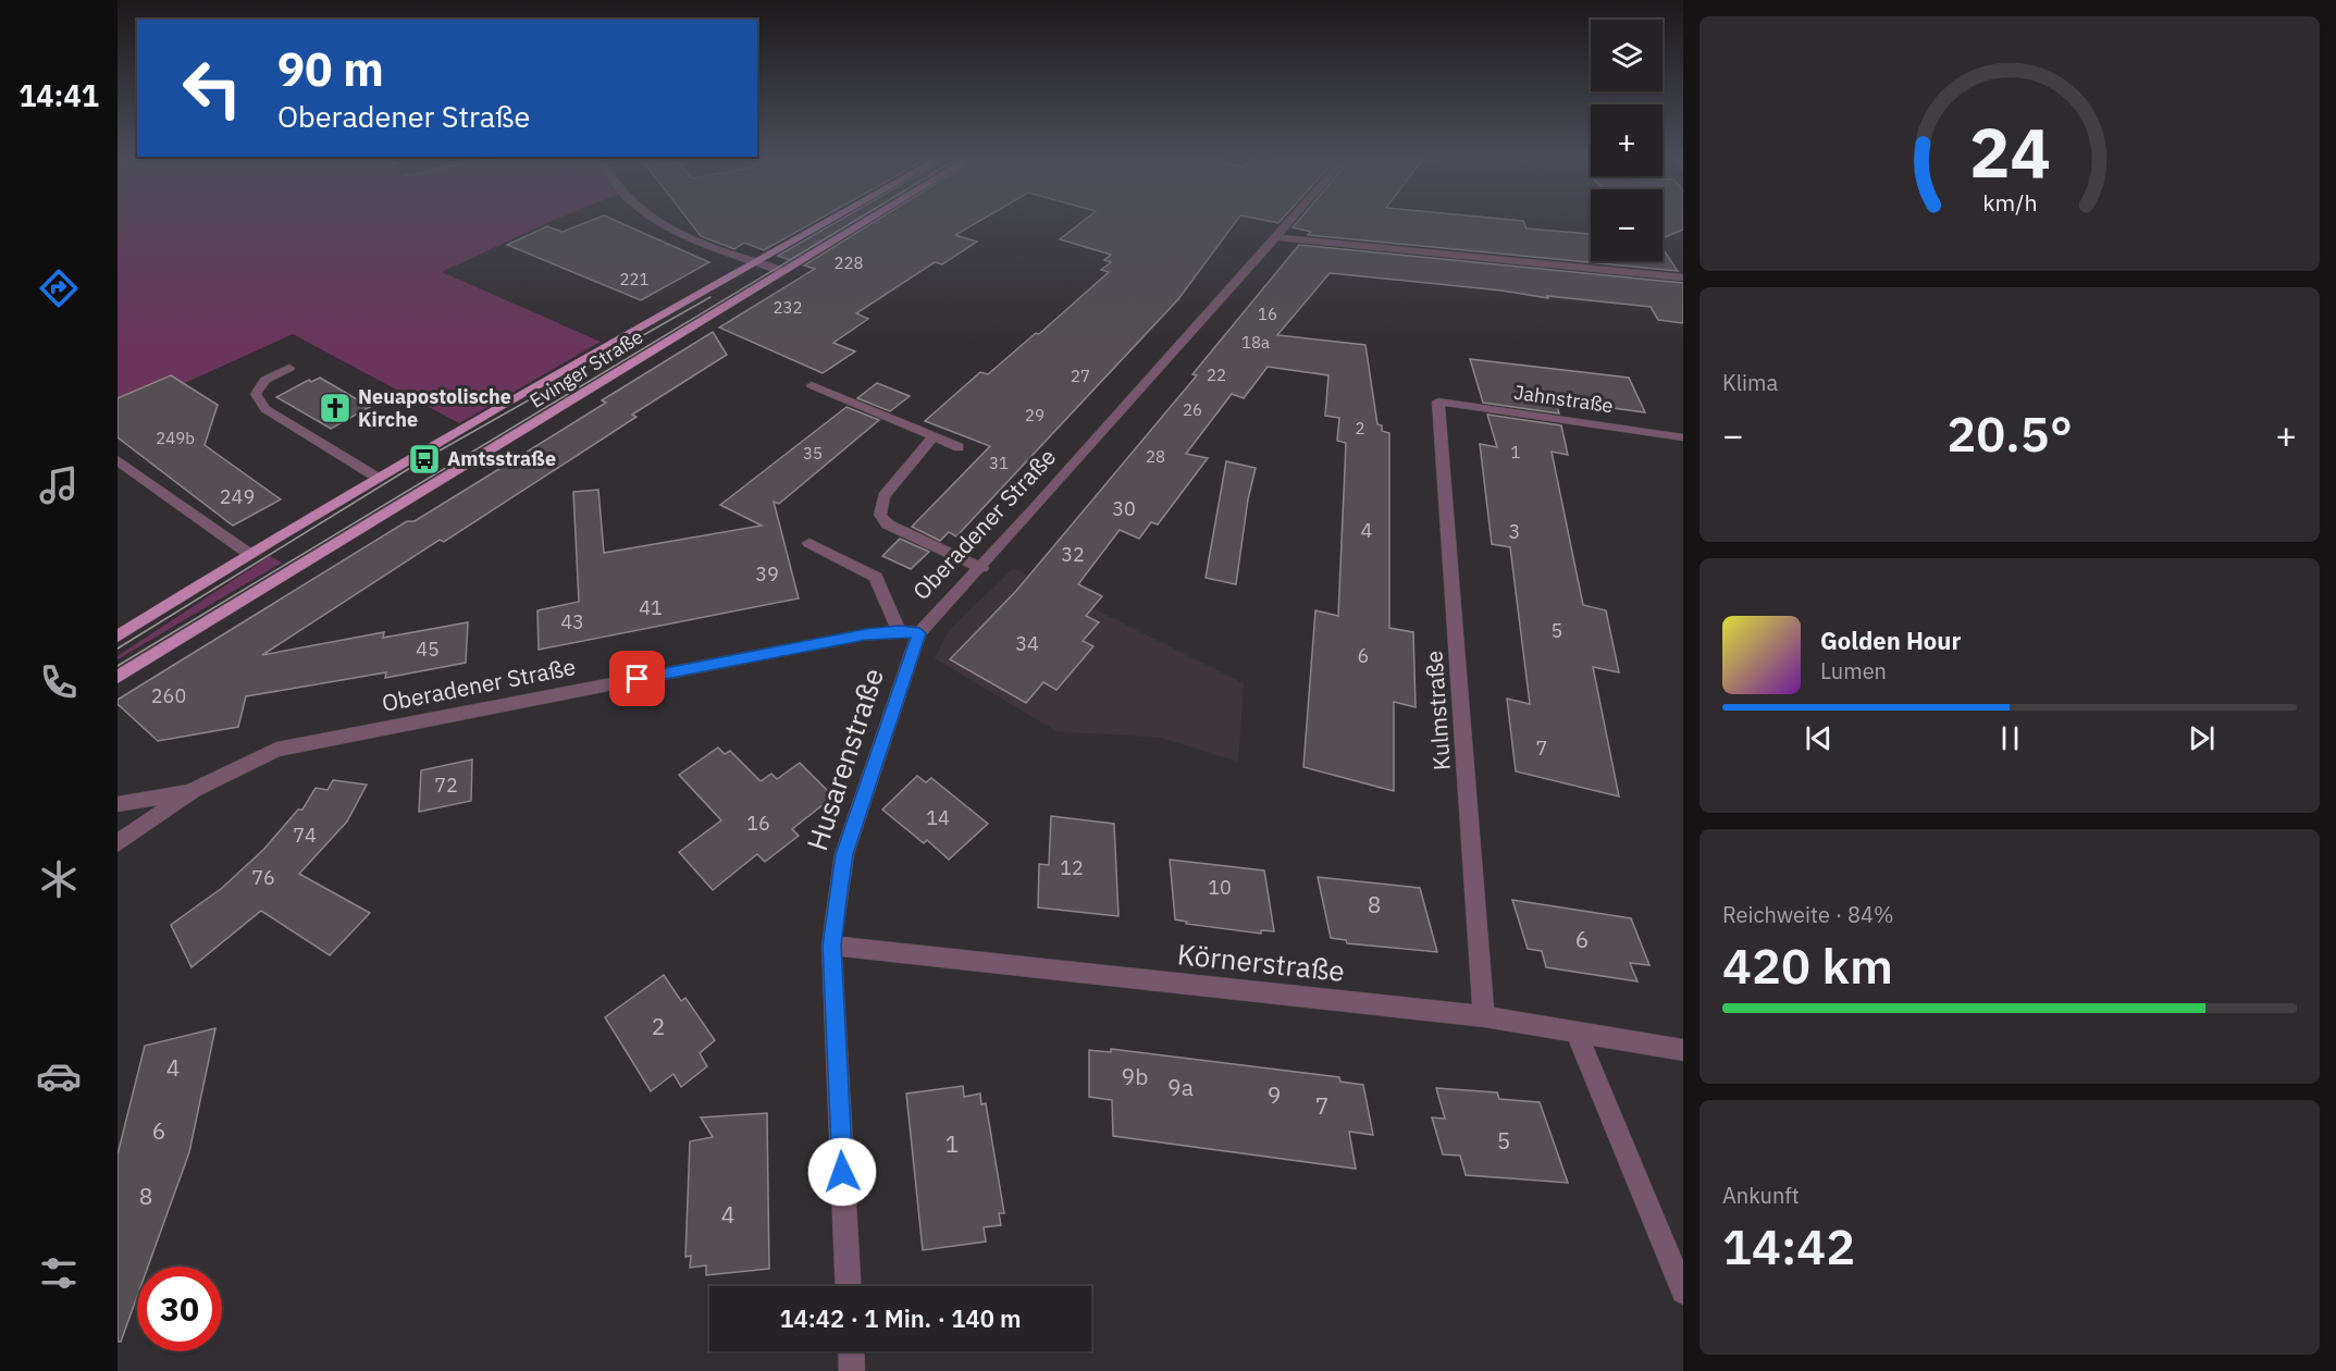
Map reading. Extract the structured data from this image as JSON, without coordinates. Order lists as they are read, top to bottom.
{
  "streets": {
    "main road": ["Evinger Straße"],
    "street": [
      "Jahnstraße",
      "Oberadener Straße",
      "Kulmstraße",
      "Husarenstraße",
      "Körnerstraße"
    ]
  },
  "crossings": [
    ["Jahnstraße", "Kulmstraße"],
    ["Oberadener Straße", "Husarenstraße"],
    ["Kulmstraße", "Körnerstraße"],
    ["Husarenstraße", "Körnerstraße"]
  ],
  "places": {
    "church": ["Neuapostolische Kirche"],
    "bus stop": ["Amtsstraße"]
  },
  "house_numbers": [
    "228",
    "221",
    "232",
    "16",
    "18a",
    "22",
    "27",
    "26",
    "29",
    "2",
    "249b",
    "1",
    "35",
    "28",
    "31",
    "249",
    "30",
    "4",
    "3",
    "32",
    "39",
    "41",
    "43",
    "5",
    "34",
    "45",
    "6",
    "260",
    "7",
    "72",
    "14",
    "16",
    "74",
    "12",
    "76",
    "10",
    "8",
    "6",
    "2",
    "4",
    "9b",
    "9a",
    "9",
    "7",
    "6",
    "5",
    "1",
    "8",
    "4"
  ],
  "page": {
    "tabs": "14:41",
    "map_buttons": ["+", "−"],
    "turn": ["90 m", "Oberadener Straße"],
    "tile": [
      "Klima",
      ["Reichweite · 84%", "420 km"],
      ["Ankunft", "14:42"]
    ],
    "heat": ["−", "20.5°", "+"],
    "song": ["Golden Hour", "Lumen"],
    "limit": "30",
    "trip": "14:42 · 1 Min. · 140 m",
    "gauge": ["24", "km/h"]
  }
}
